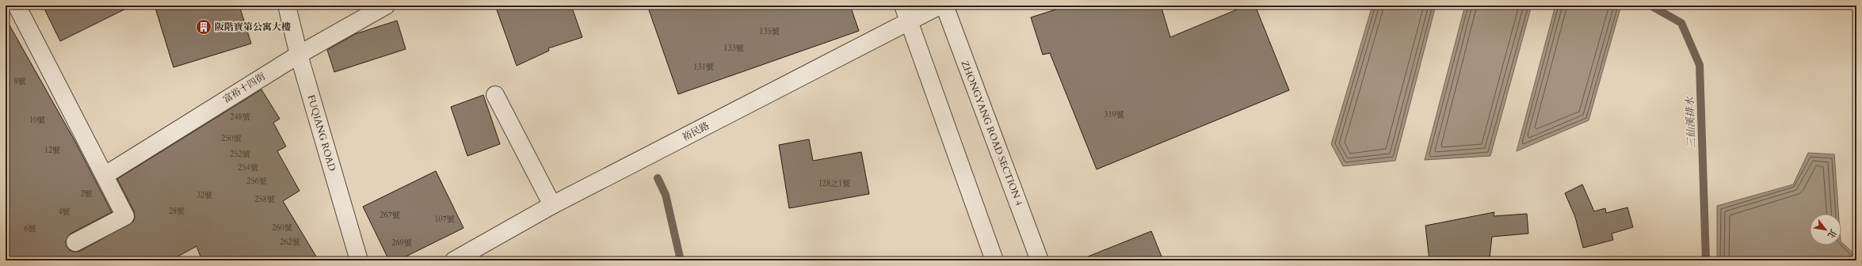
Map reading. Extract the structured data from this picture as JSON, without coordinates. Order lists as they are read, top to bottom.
{
  "streets": {
    "street": [
      "富裕十四街",
      "裕民路",
      "FUQIANG ROAD",
      "ZHONGYANG ROAD SECTION 4"
    ]
  },
  "crossings": [
    ["富裕十四街", "FUQIANG ROAD"]
  ],
  "water": ["三仙溪排水"],
  "places": {
    "building": ["阪階寶第公寓大樓"]
  },
  "house_numbers": [
    "135號",
    "133號",
    "131號",
    "8號",
    "319號",
    "248號",
    "10號",
    "250號",
    "12號",
    "252號",
    "254號",
    "256號",
    "128之1號",
    "2號",
    "32號",
    "258號",
    "28號",
    "4號",
    "267號",
    "107號",
    "260號",
    "6號",
    "262號",
    "269號"
  ],
  "north": "bottom right"
}
